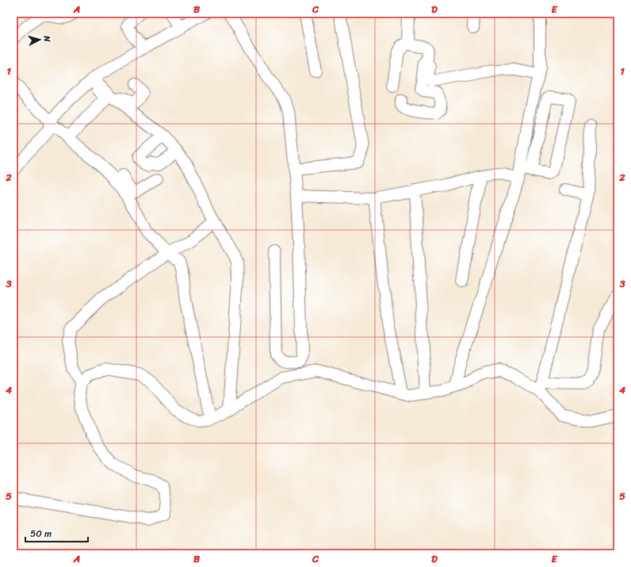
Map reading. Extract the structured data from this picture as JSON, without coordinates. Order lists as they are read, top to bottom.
{
  "scale_bar": "50 m",
  "north": "right",
  "grid": {
    "columns": [
      "A",
      "B",
      "C",
      "D",
      "E"
    ],
    "rows": [
      "1",
      "2",
      "3",
      "4",
      "5"
    ]
  }
}
